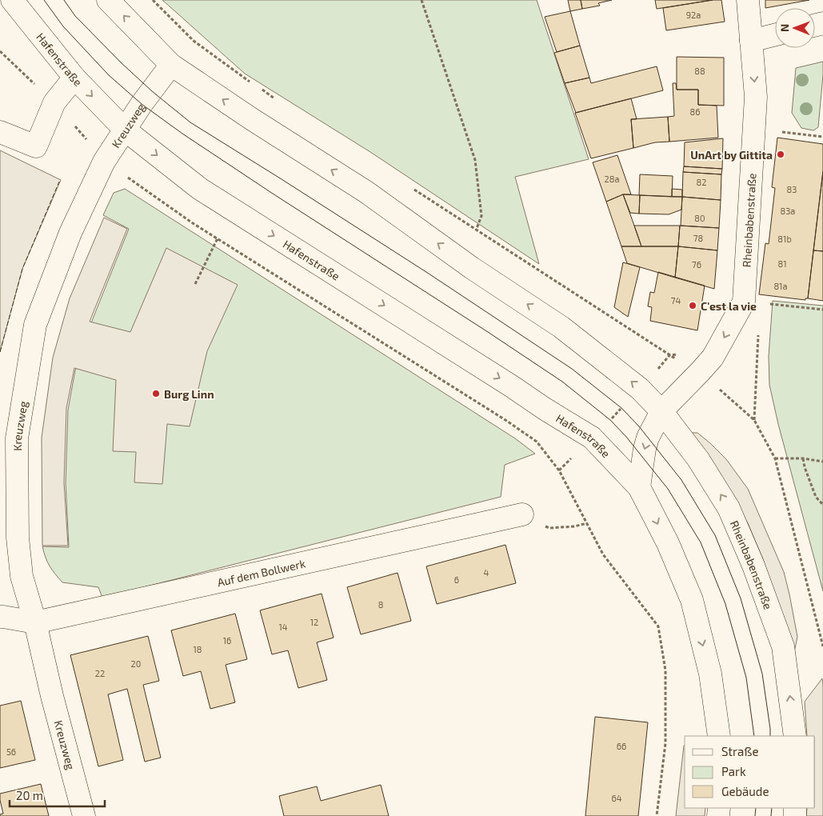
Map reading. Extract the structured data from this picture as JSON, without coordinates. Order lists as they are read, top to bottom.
{
  "streets": {
    "main road": [
      "Hafenstraße",
      "Kreuzweg",
      "Rheinbabenstraße",
      "Auf dem Bollwerk"
    ]
  },
  "crossings": [
    ["Hafenstraße", "Kreuzweg"],
    ["Hafenstraße", "Rheinbabenstraße"],
    ["Kreuzweg", "Auf dem Bollwerk"]
  ],
  "places": ["UnArt by Gittita", "C'est la vie", "Burg Linn"],
  "house_numbers": [
    "92a",
    "88",
    "86",
    "28a",
    "82",
    "83",
    "83a",
    "80",
    "78",
    "81b",
    "81",
    "76",
    "81a",
    "74",
    "4",
    "6",
    "8",
    "12",
    "14",
    "16",
    "18",
    "20",
    "22",
    "66",
    "56",
    "64"
  ],
  "legend": ["Straße", "Park", "Gebäude"],
  "scale_bar": "20 m",
  "north": "left"
}
